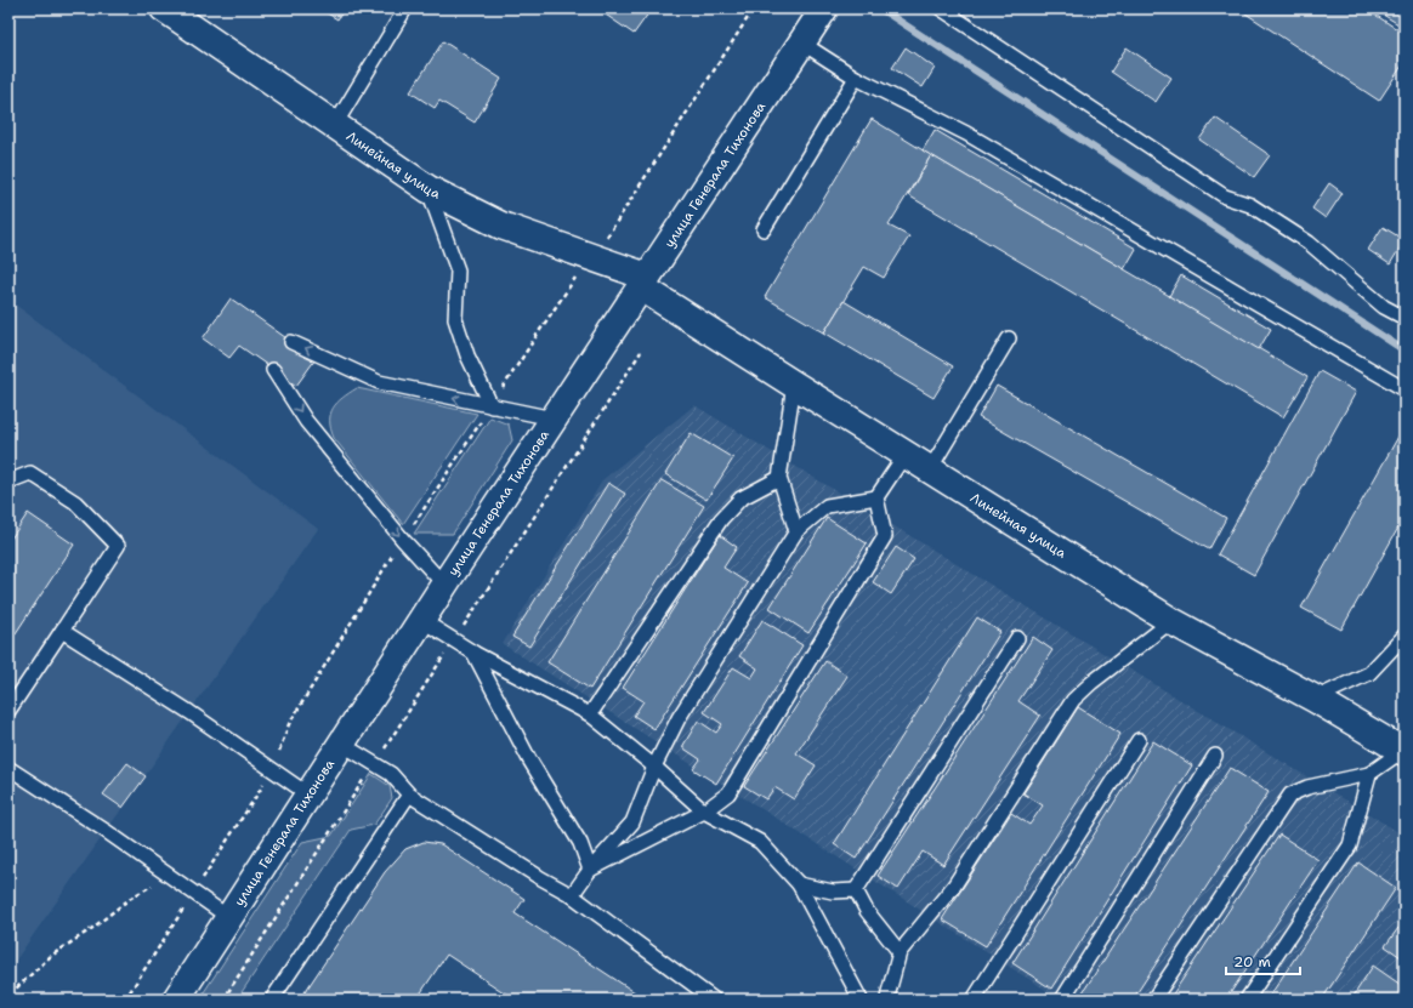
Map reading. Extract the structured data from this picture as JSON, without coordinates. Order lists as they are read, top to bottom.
{
  "streets": {
    "main road": ["Линейная улица", "улица Генерала Тихонова"]
  },
  "crossings": [
    ["Линейная улица", "улица Генерала Тихонова"]
  ],
  "scale_bar": "20 m"
}
